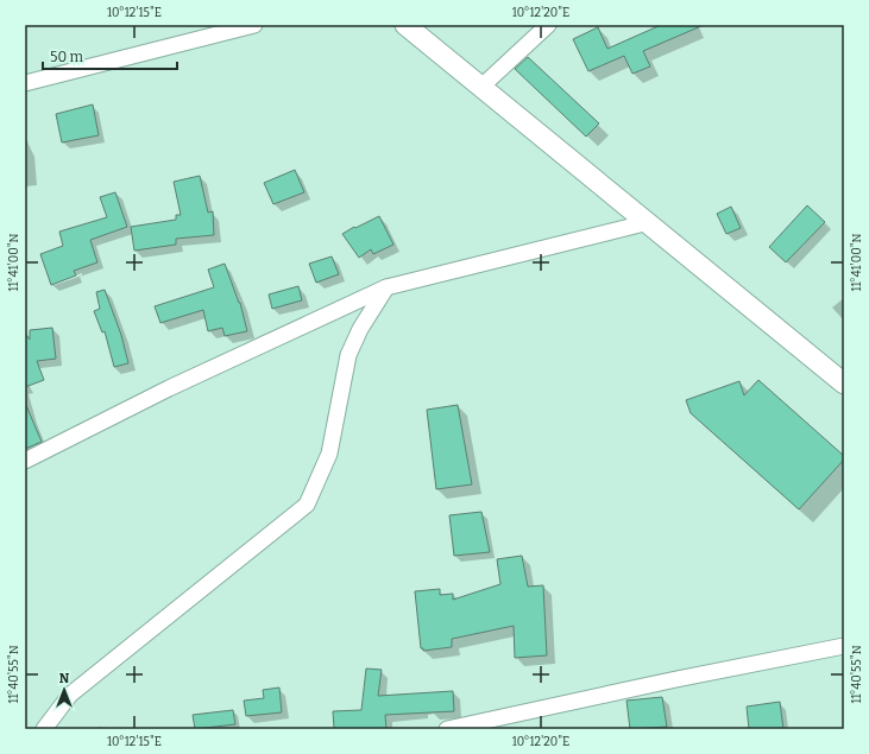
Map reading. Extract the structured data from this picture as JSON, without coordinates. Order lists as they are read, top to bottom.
{
  "scale_bar": "50 m",
  "north": "top",
  "coordinates": [
    "10°12'15\"E",
    "10°12'20\"E",
    "11°41'00\"N",
    "11°40'55\"N"
  ]
}
